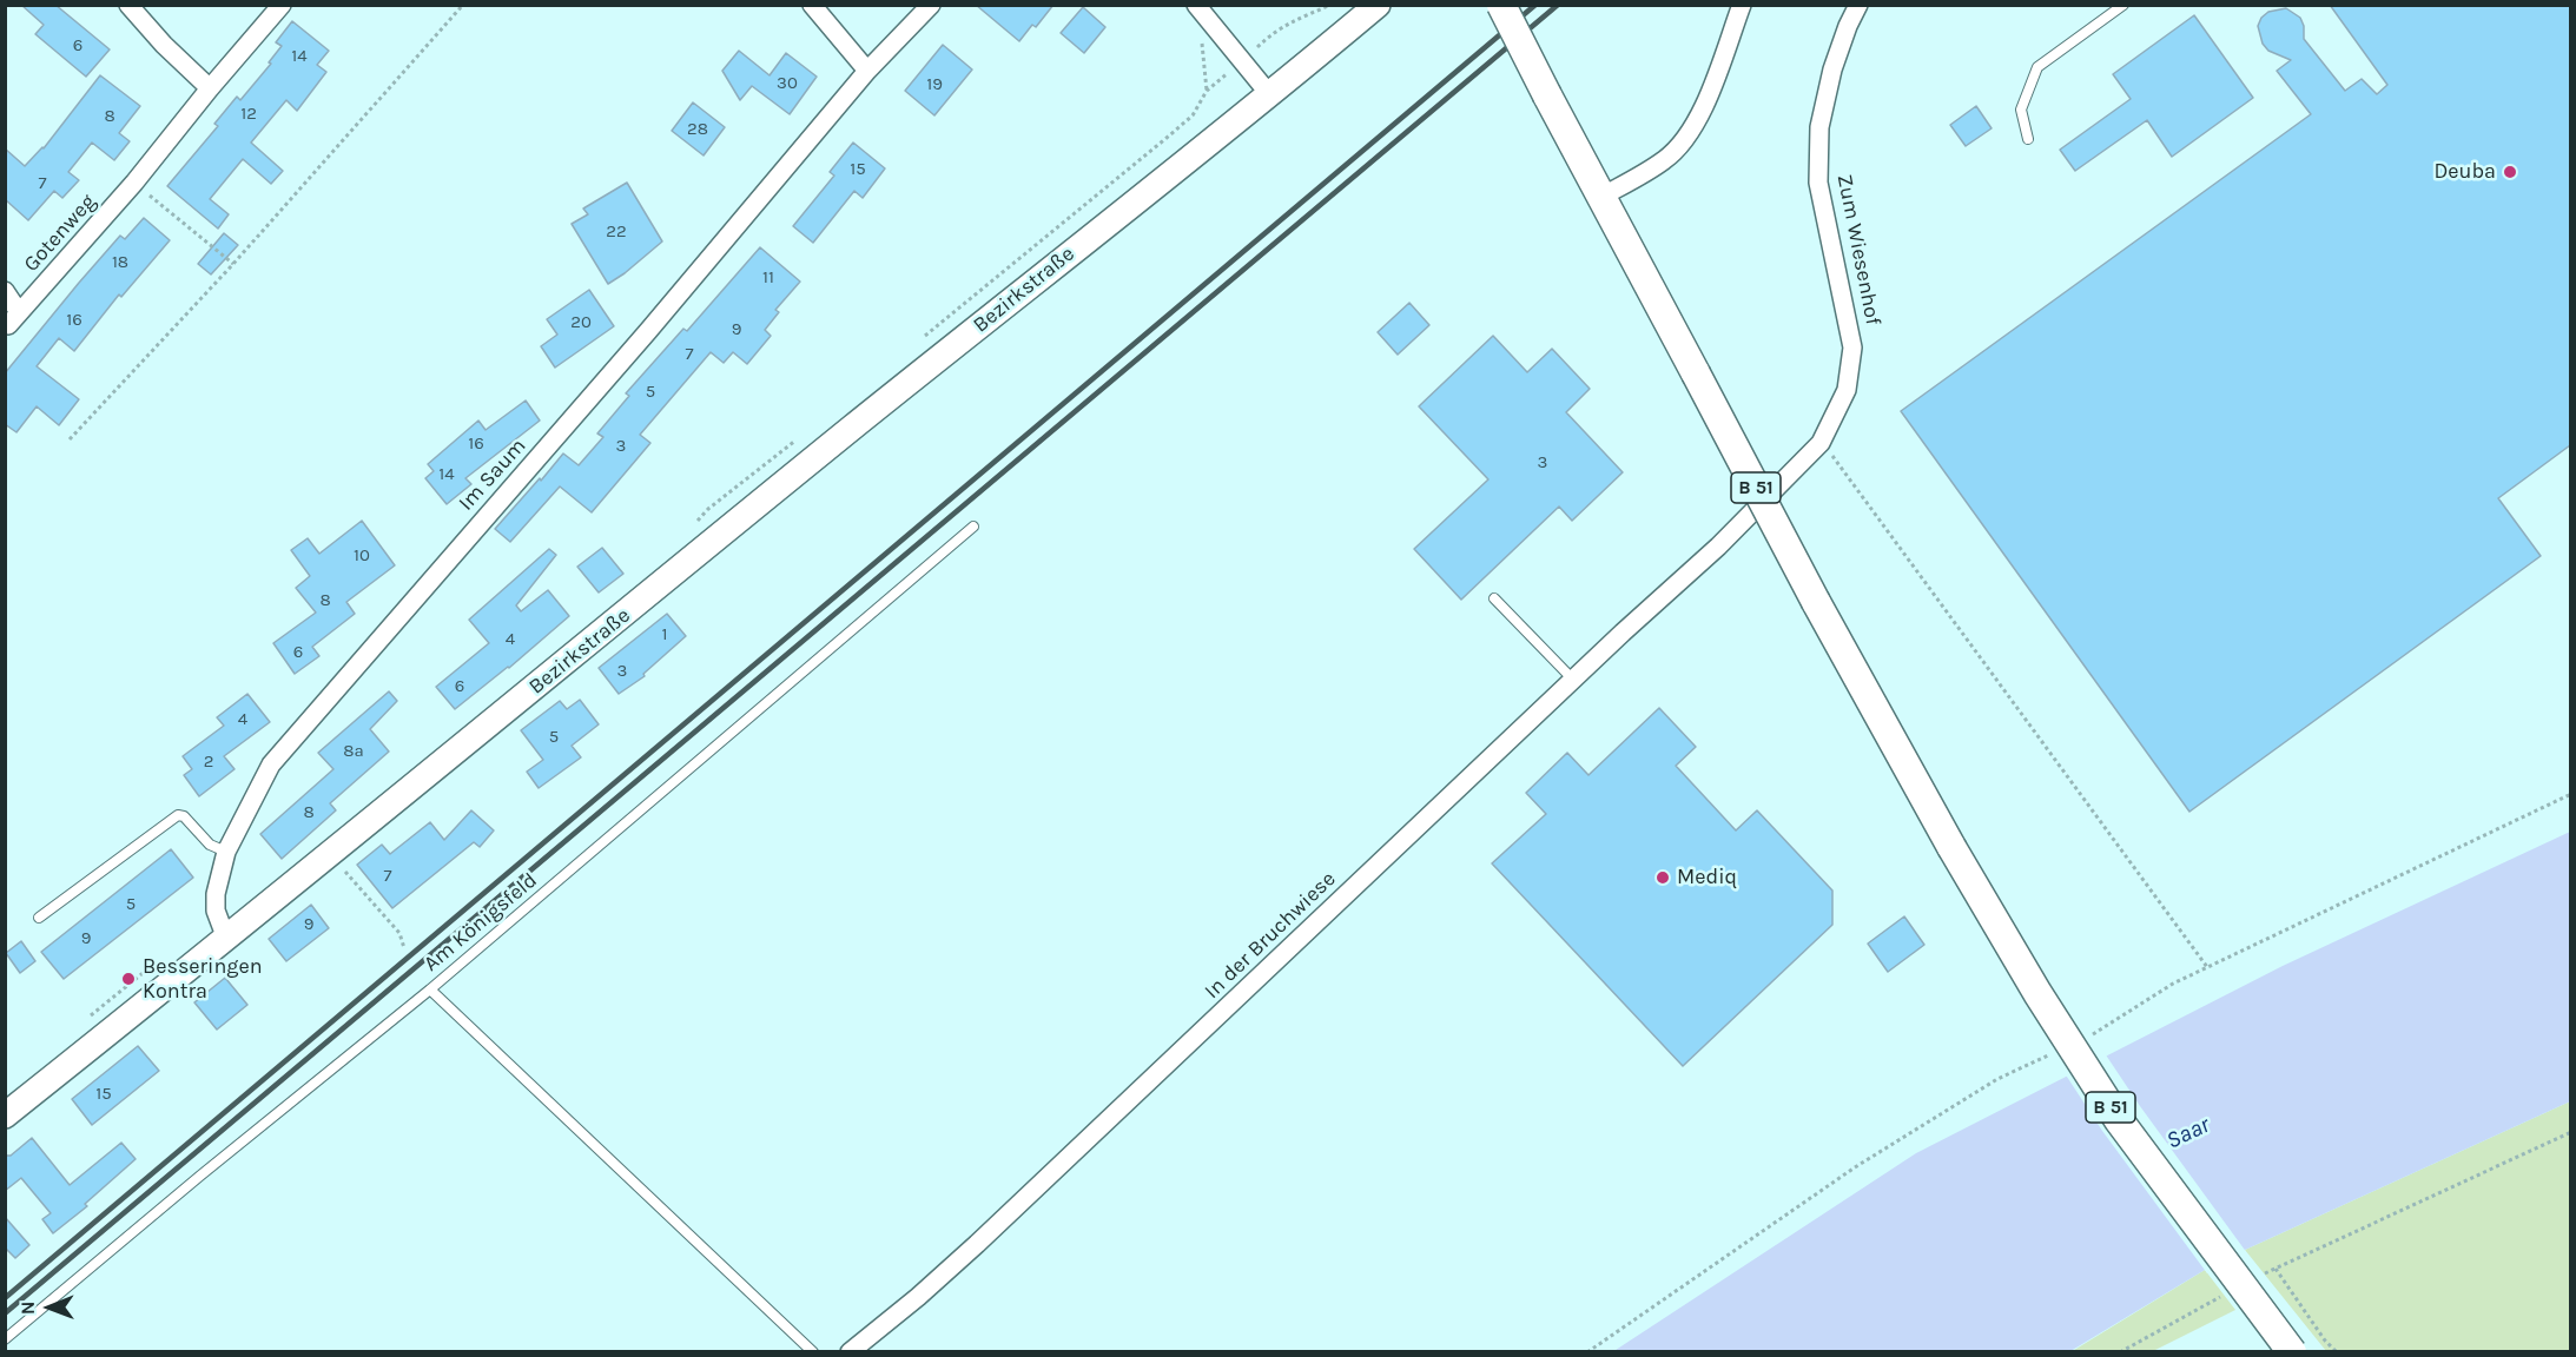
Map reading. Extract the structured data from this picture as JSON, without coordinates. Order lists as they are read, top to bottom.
{
  "streets": {
    "main road": ["B 51"],
    "street": [
      "Gotenweg",
      "Zum Wiesenhof",
      "Bezirkstraße",
      "Im Saum",
      "In der Bruchwiese"
    ],
    "lane": ["Am Königsfeld"]
  },
  "crossings": [
    ["Zum Wiesenhof", "In der Bruchwiese"],
    ["Bezirkstraße", "Im Saum"]
  ],
  "water": ["Saar"],
  "places": ["Deuba", "Mediq", "Besseringen Kontra"],
  "house_numbers": [
    "6",
    "14",
    "30",
    "19",
    "12",
    "8",
    "28",
    "15",
    "7",
    "22",
    "18",
    "11",
    "16",
    "20",
    "9",
    "7",
    "5",
    "16",
    "3",
    "3",
    "14",
    "10",
    "8",
    "1",
    "4",
    "6",
    "3",
    "6",
    "4",
    "5",
    "8a",
    "2",
    "8",
    "7",
    "5",
    "9",
    "9",
    "15"
  ],
  "north": "left"
}
